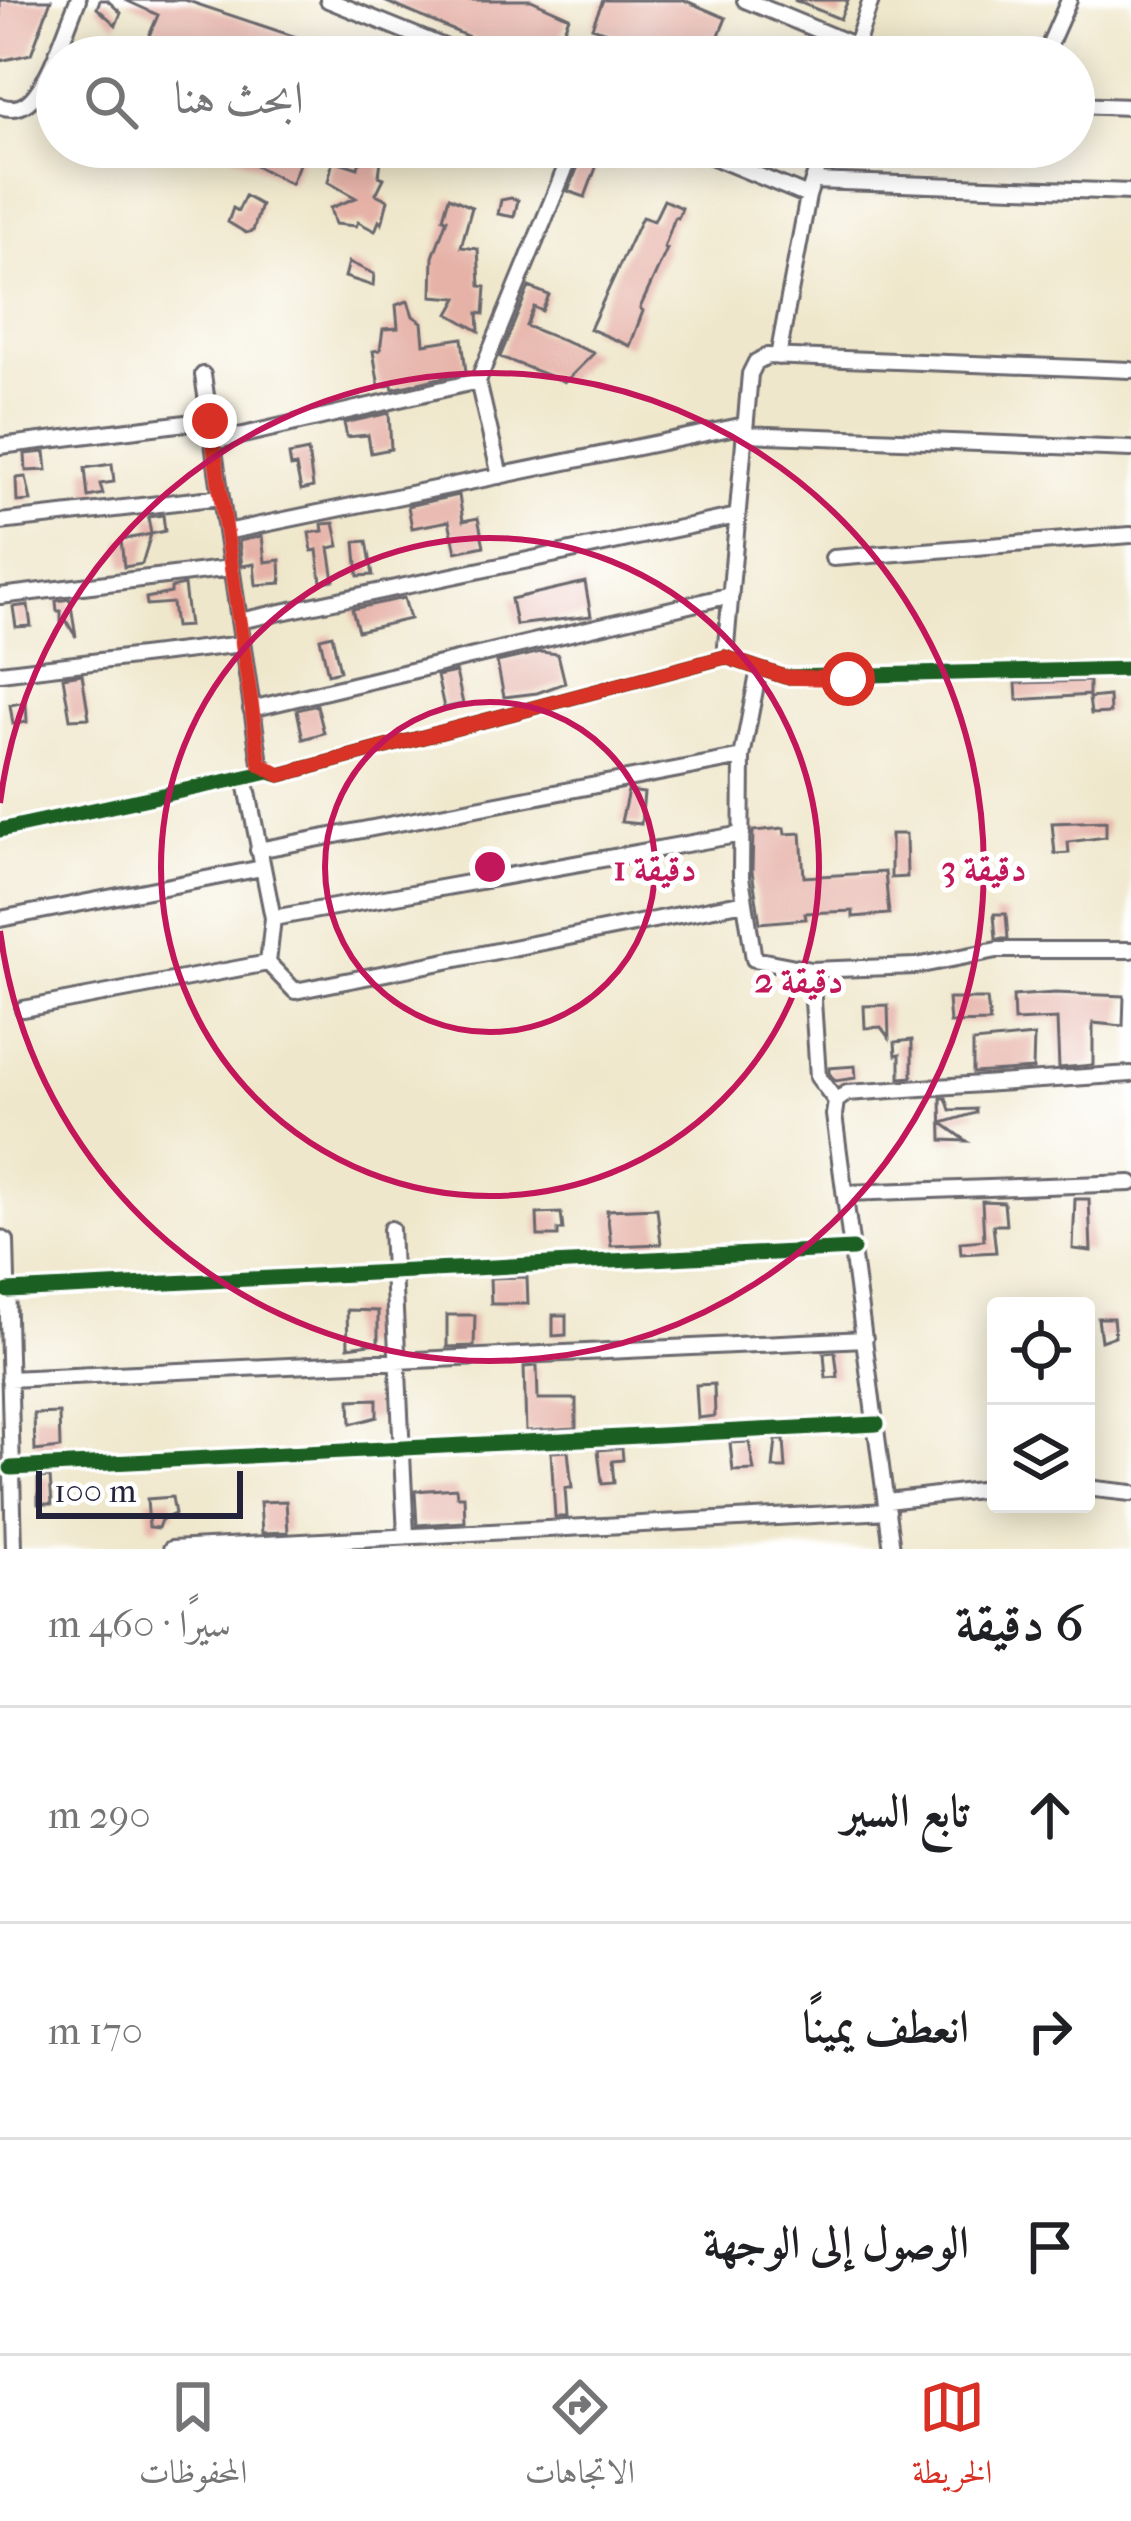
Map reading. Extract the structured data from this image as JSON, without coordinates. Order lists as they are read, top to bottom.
{
  "scale_bar": "100 m",
  "page": {
    "search": "ابحث هنا",
    "scale": "100 m",
    "heading": ["6 دقيقة", "سيرًا · 460 m"],
    "list": [
      ["تابع السير", "290 m"],
      ["انعطف يمينًا", "170 m"],
      "الوصول إلى الوجهة"
    ],
    "nav": ["الخريطة", "الاتجاهات", "المحفوظات"]
  },
  "rings": ["1 دقيقة", "3 دقيقة", "2 دقيقة"]
}
